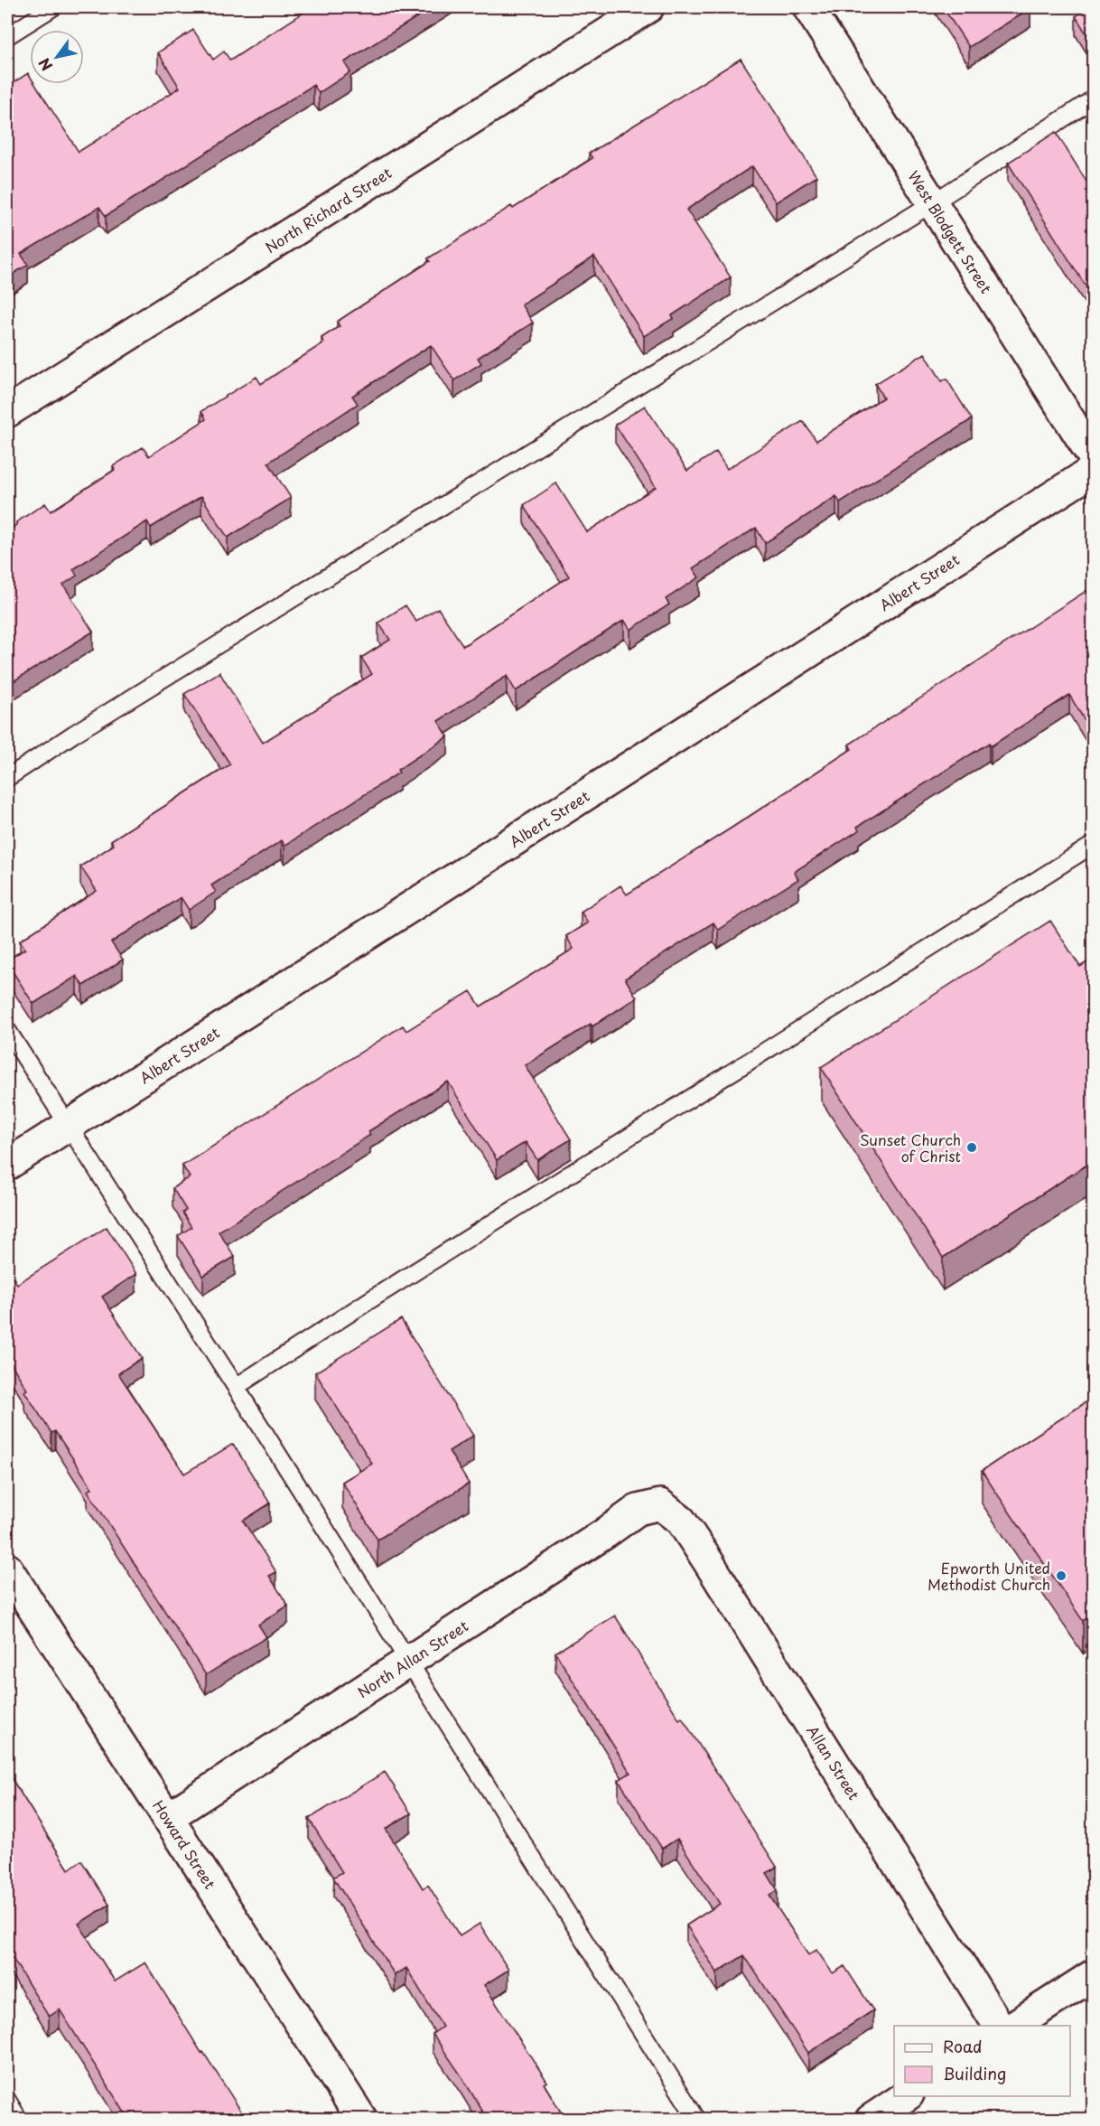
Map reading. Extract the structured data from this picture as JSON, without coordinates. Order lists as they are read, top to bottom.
{
  "streets": {
    "street": [
      "North Richard Street",
      "West Blodgett Street",
      "Albert Street",
      "North Allan Street",
      "Allan Street",
      "Howard Street"
    ]
  },
  "crossings": [
    ["North Allan Street", "Allan Street"],
    ["North Allan Street", "Howard Street"]
  ],
  "places": ["Sunset Church of Christ", "Epworth United Methodist Church"],
  "legend": ["Road", "Building"],
  "north": "bottom left"
}
